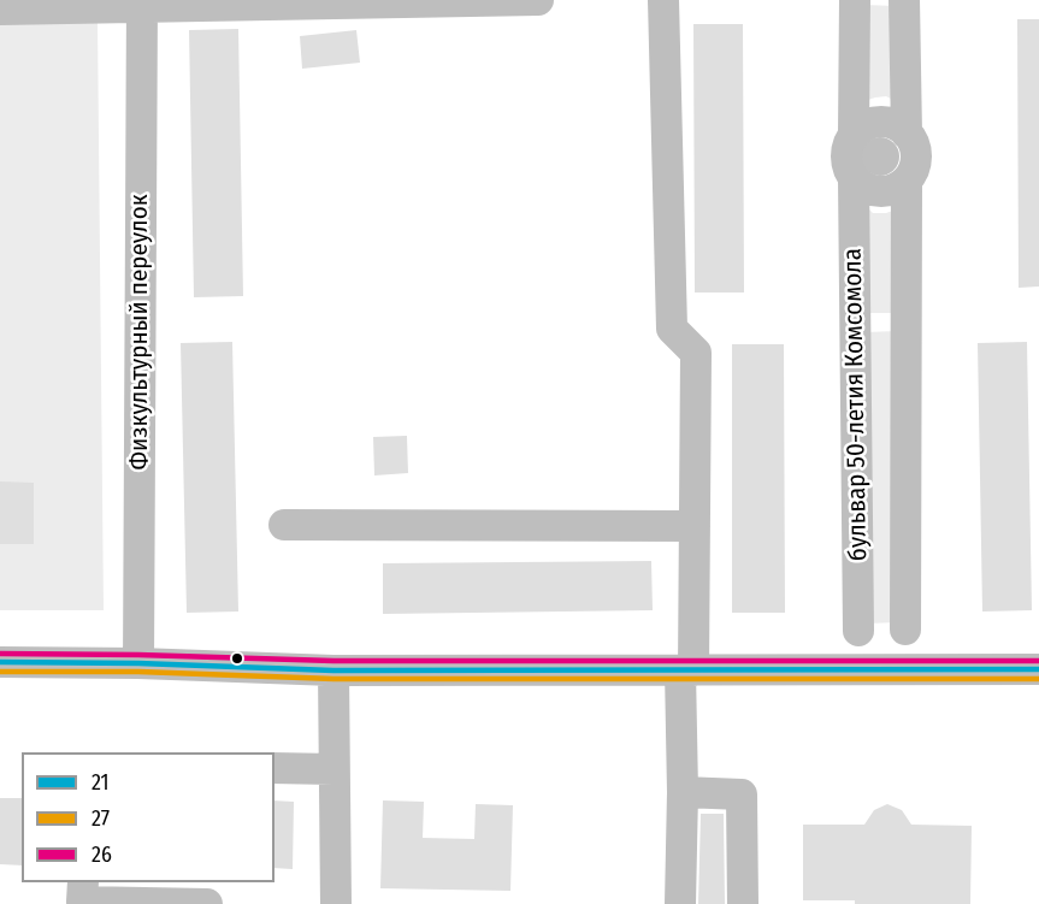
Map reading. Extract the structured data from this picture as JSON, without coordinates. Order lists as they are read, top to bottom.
{
  "streets": {
    "street": ["Физкультурный переулок", "бульвар 50-летия Комсомола"]
  },
  "lines": ["transit line 26", "transit line 21", "transit line 27"],
  "legend": ["21", "27", "26"]
}
